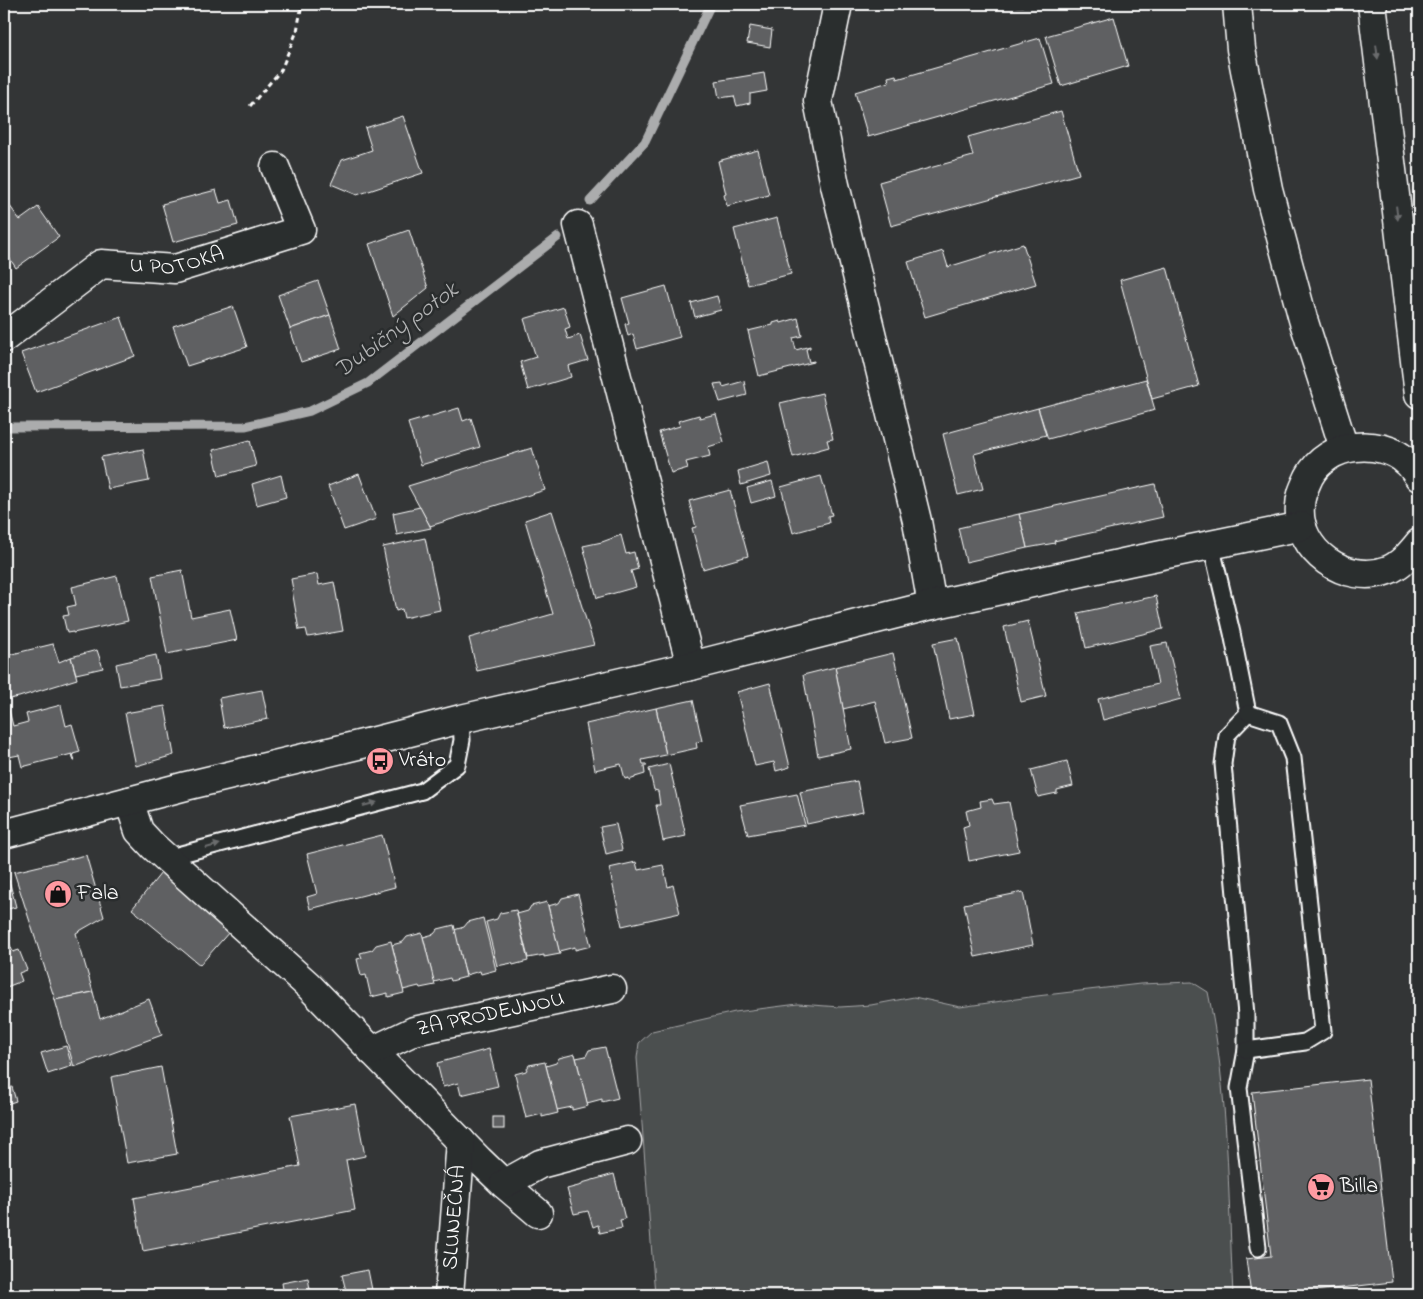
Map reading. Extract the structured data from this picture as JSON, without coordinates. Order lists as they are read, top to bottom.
{
  "streets": {
    "main road": ["U POTOKA", "ZA PRODEJNOU", "SLUNEČNÁ"]
  },
  "water": ["Dubičný potok"],
  "places": {
    "bus stop": ["Vráto"],
    "shop": ["Fala"],
    "supermarket": ["Billa"]
  }
}
